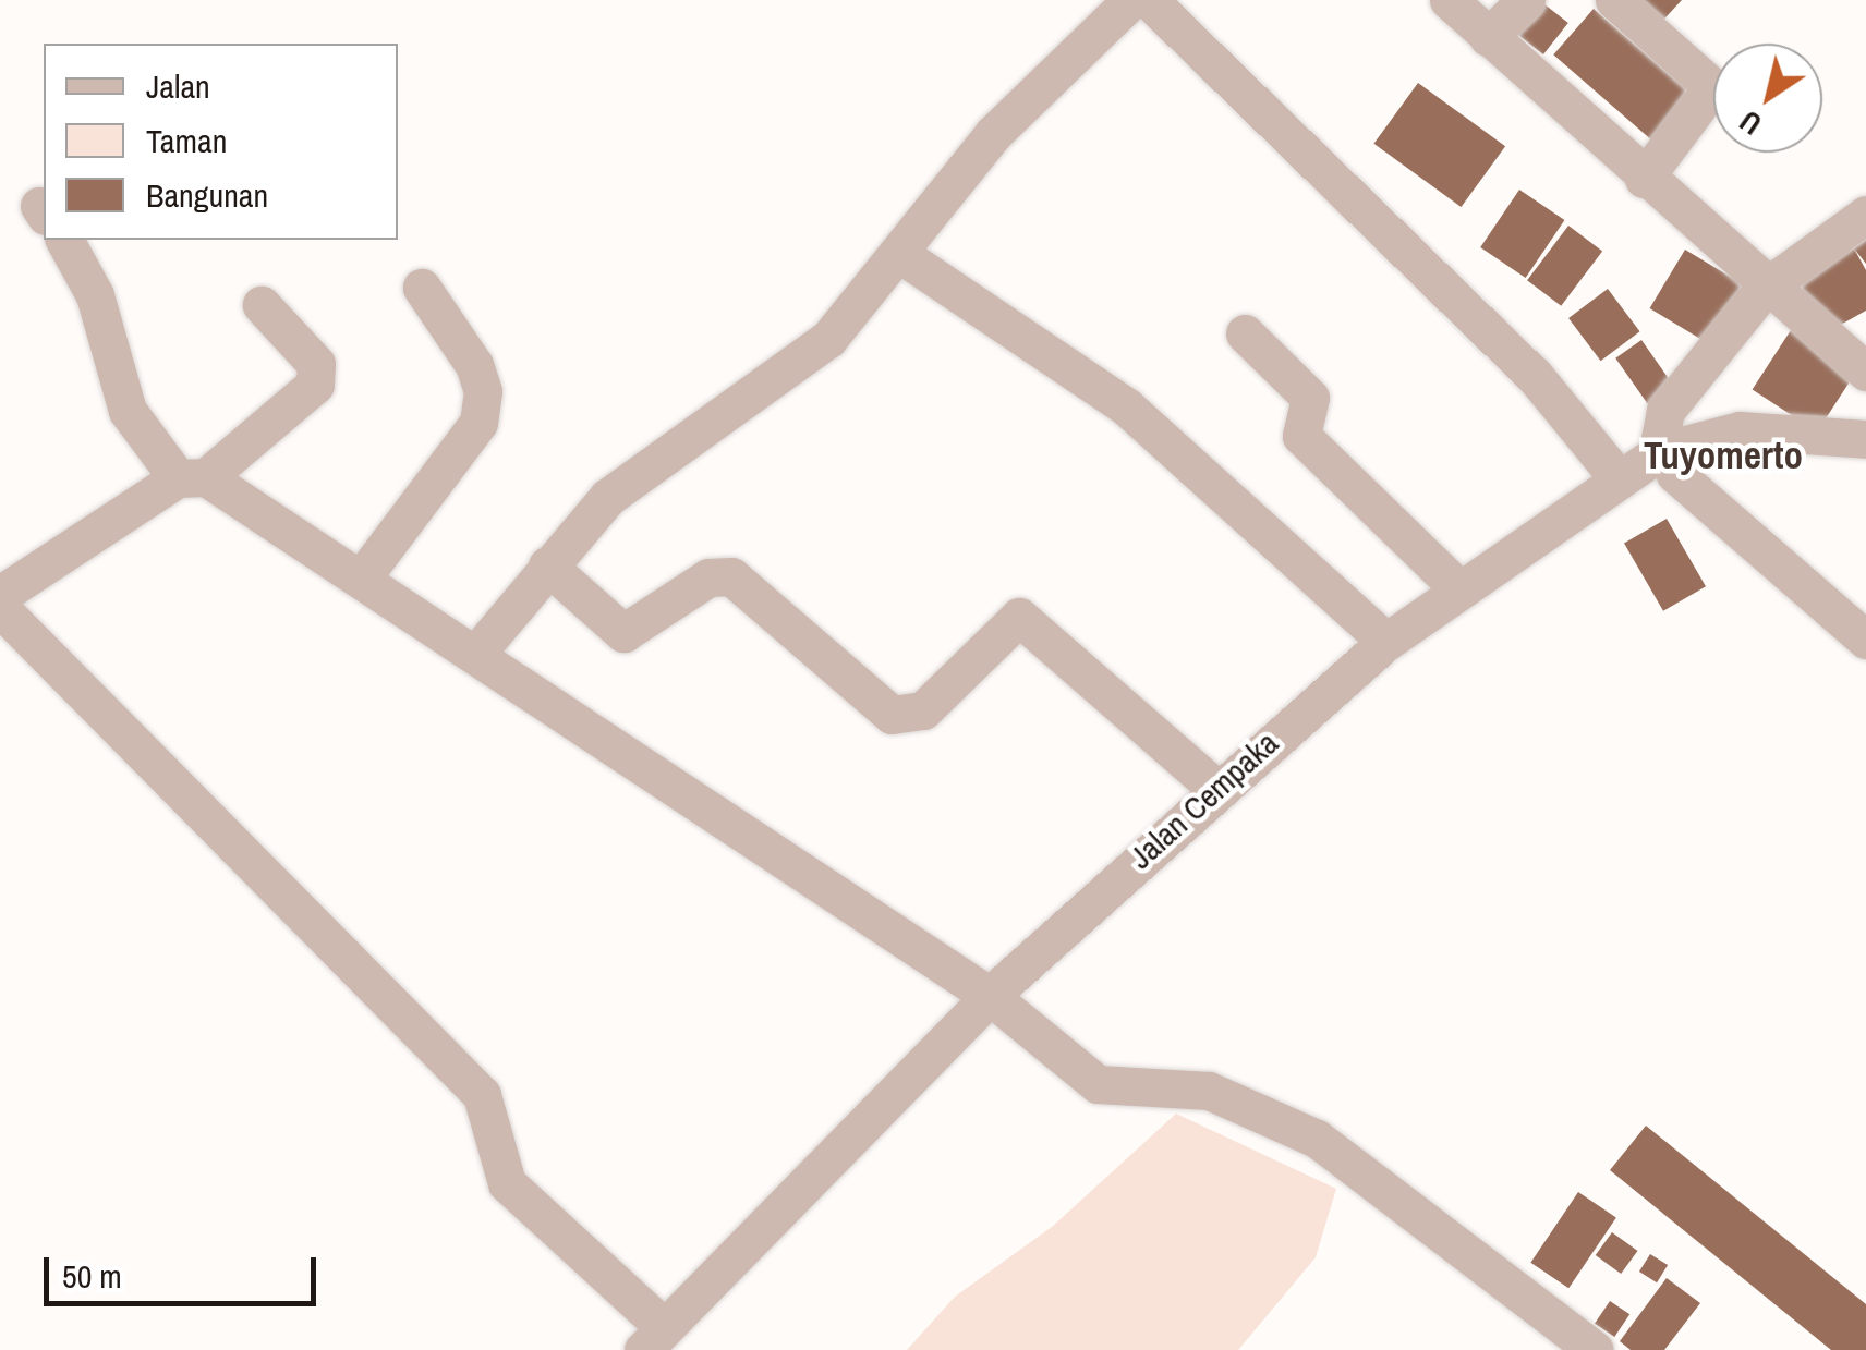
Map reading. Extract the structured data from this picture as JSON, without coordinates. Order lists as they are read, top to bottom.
{
  "streets": {
    "street": ["Jalan Cempaka"]
  },
  "districts": ["Tuyomerto"],
  "legend": ["Jalan", "Taman", "Bangunan"],
  "scale_bar": "50 m",
  "north": "bottom left"
}
